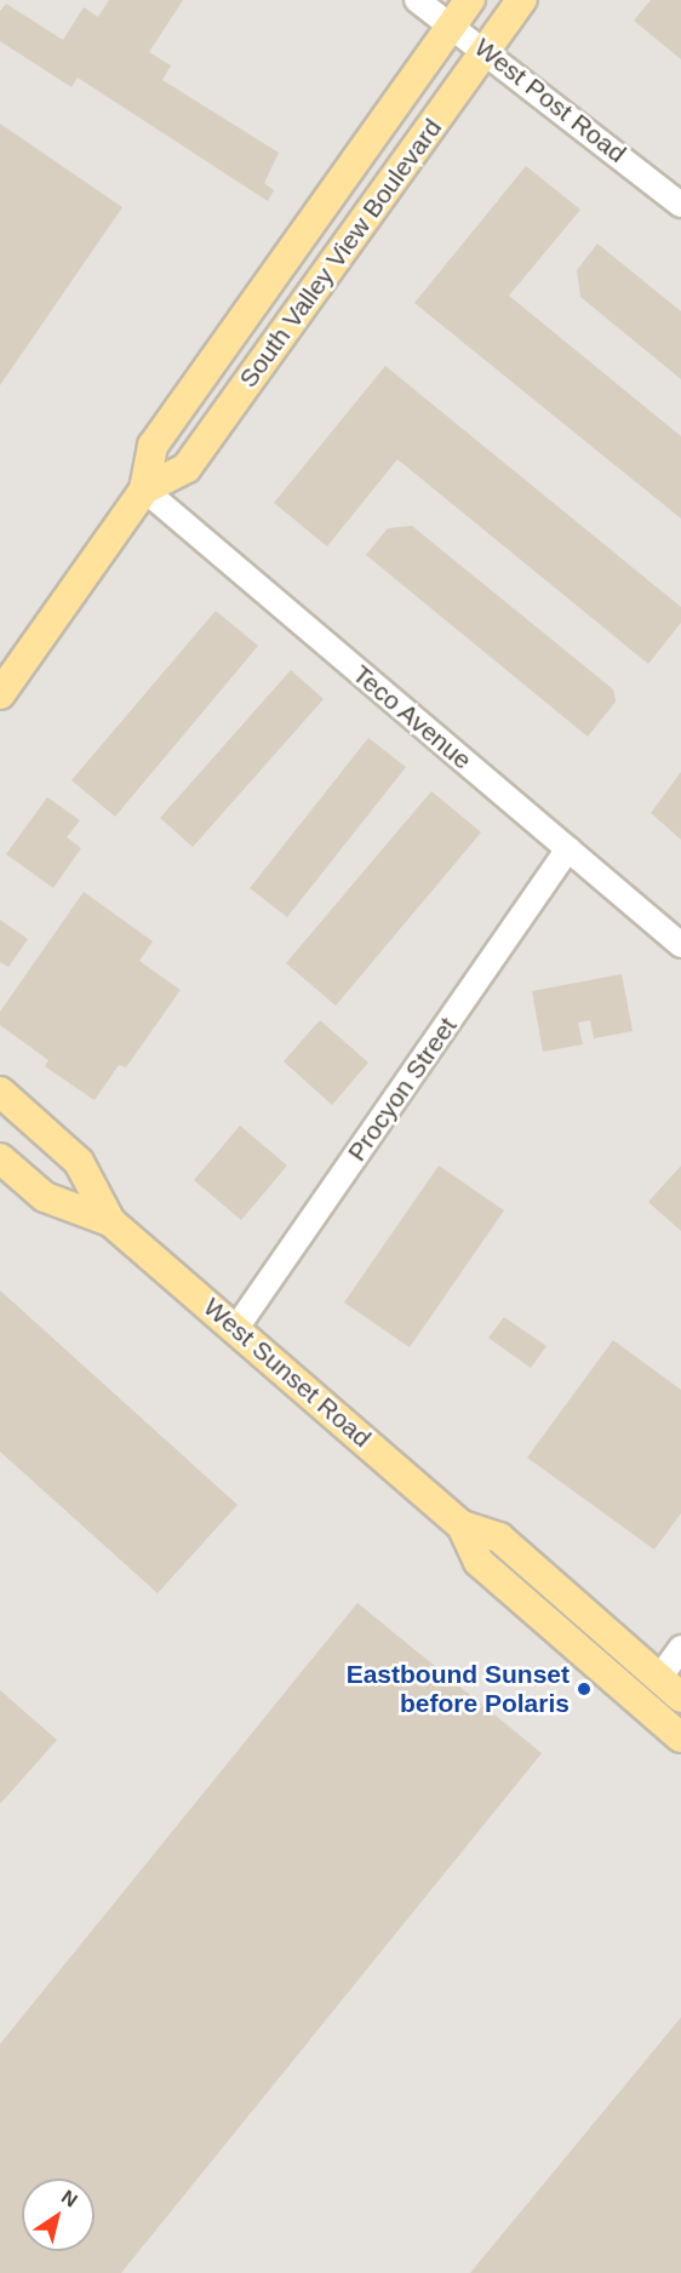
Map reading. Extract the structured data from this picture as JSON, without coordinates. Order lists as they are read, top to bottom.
{
  "streets": {
    "main road": ["South Valley View Boulevard", "West Sunset Road"],
    "street": ["West Post Road", "Teco Avenue", "Procyon Street"]
  },
  "crossings": [
    ["West Post Road", "South Valley View Boulevard"],
    ["South Valley View Boulevard", "Teco Avenue"],
    ["Teco Avenue", "Procyon Street"],
    ["Procyon Street", "West Sunset Road"]
  ],
  "places": ["Eastbound Sunset before Polaris"],
  "north": "top right"
}
